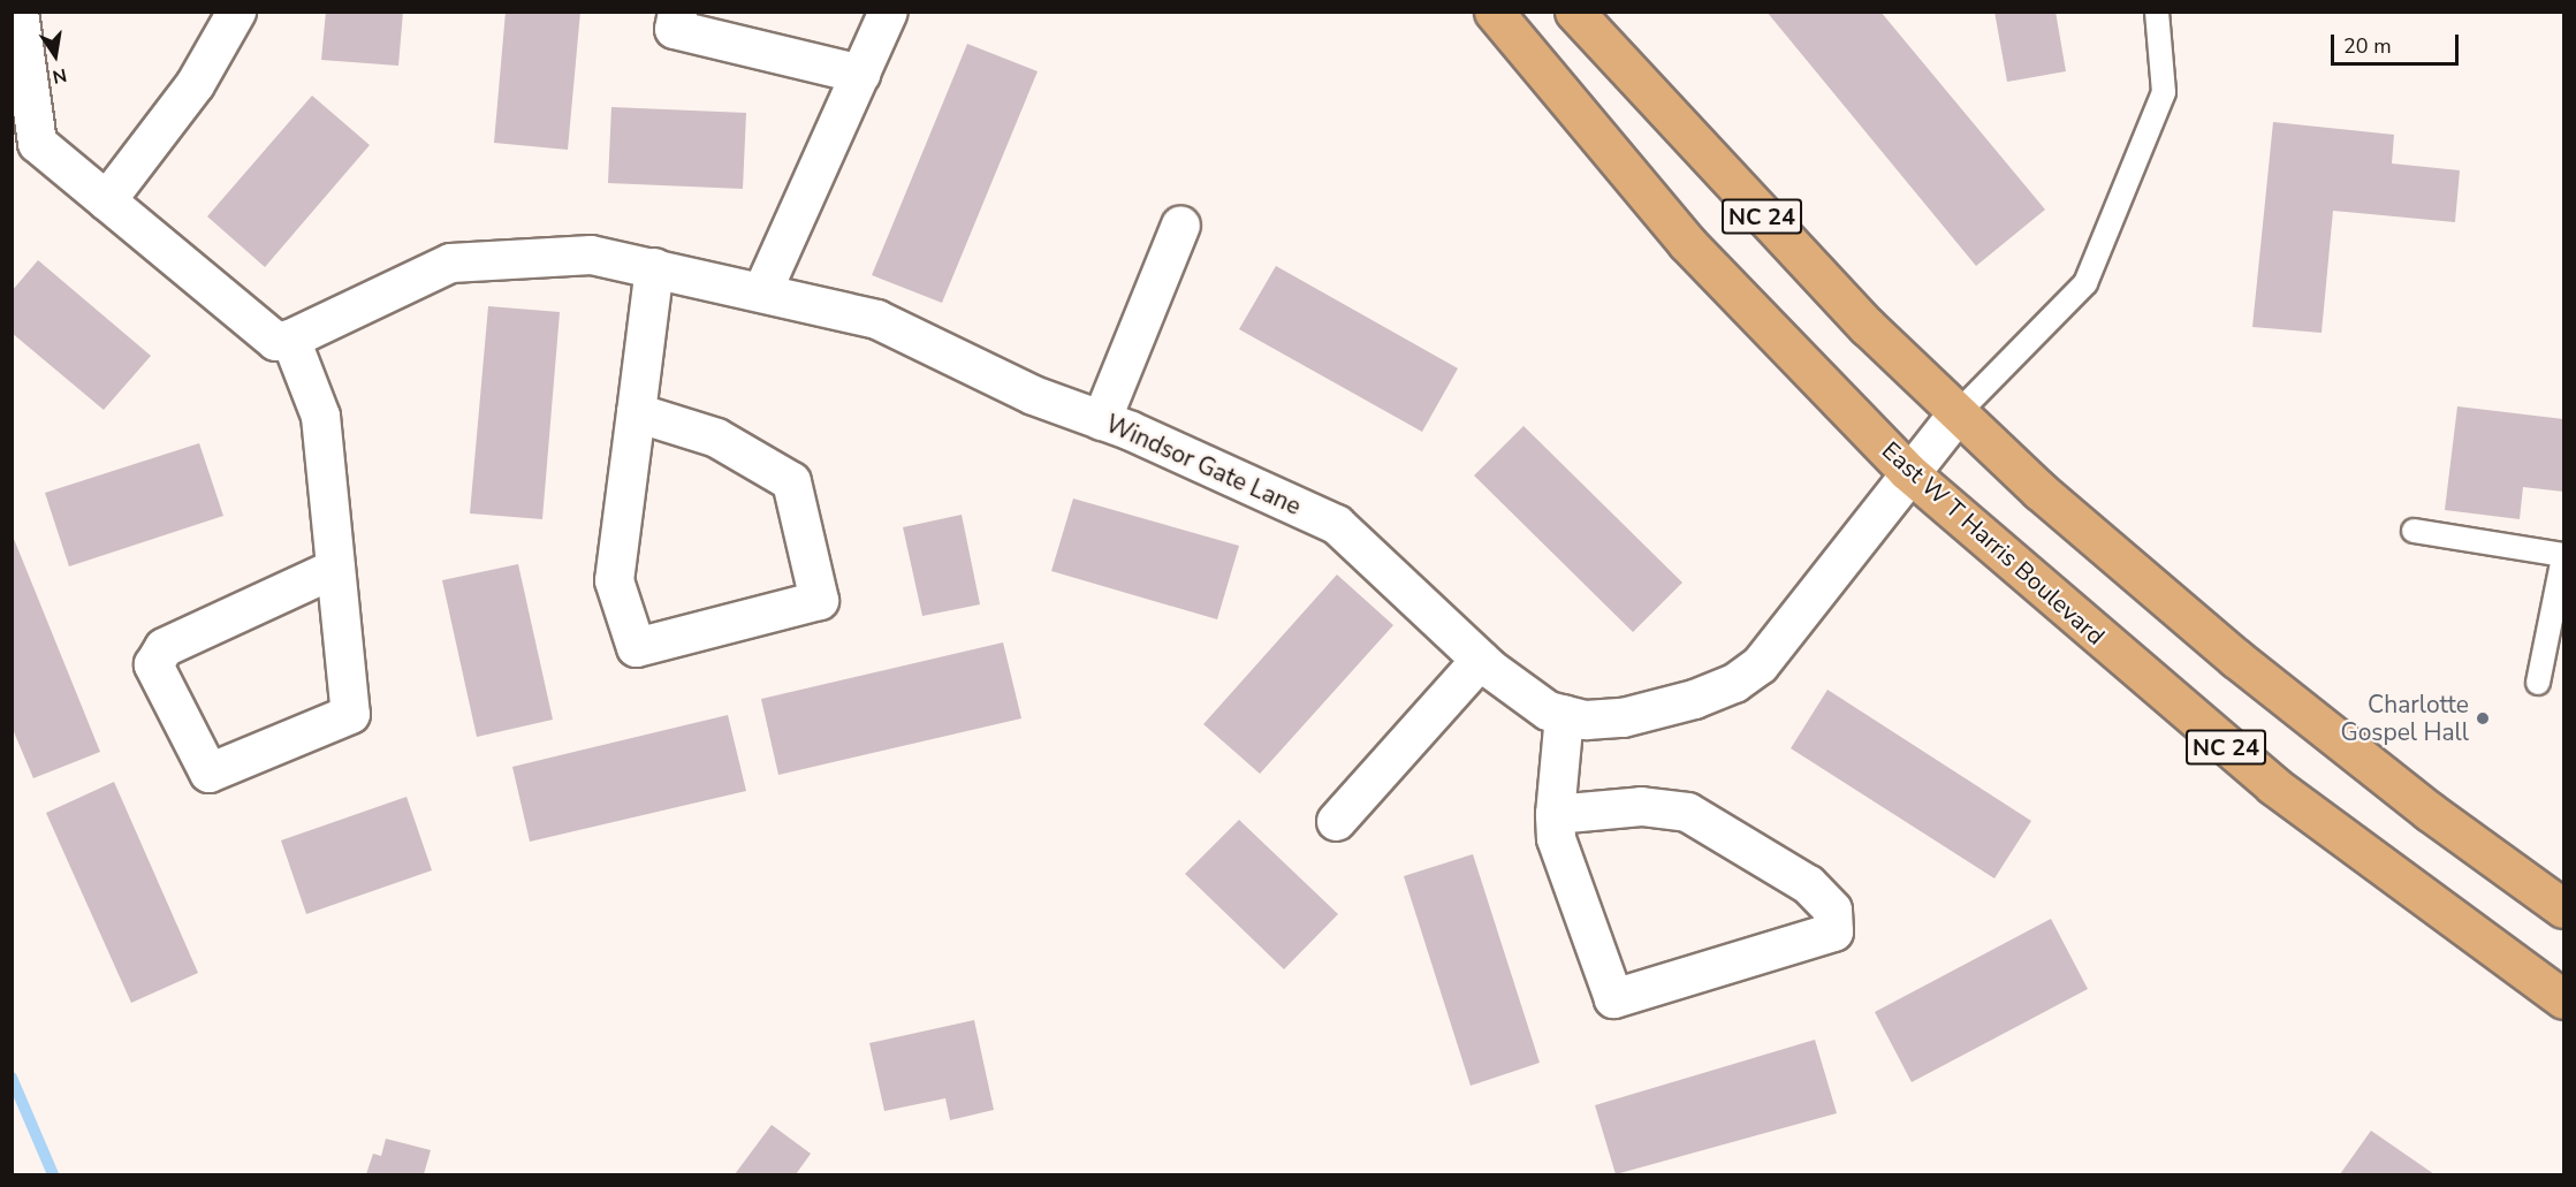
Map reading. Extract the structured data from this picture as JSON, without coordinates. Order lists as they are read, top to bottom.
{
  "streets": {
    "main road": ["NC 24", "East W T Harris Boulevard"],
    "street": ["Windsor Gate Lane"]
  },
  "crossings": [
    ["NC 24", "Windsor Gate Lane"],
    ["Windsor Gate Lane", "East W T Harris Boulevard"]
  ],
  "places": ["Charlotte Gospel Hall"],
  "scale_bar": "20 m",
  "north": "bottom"
}
